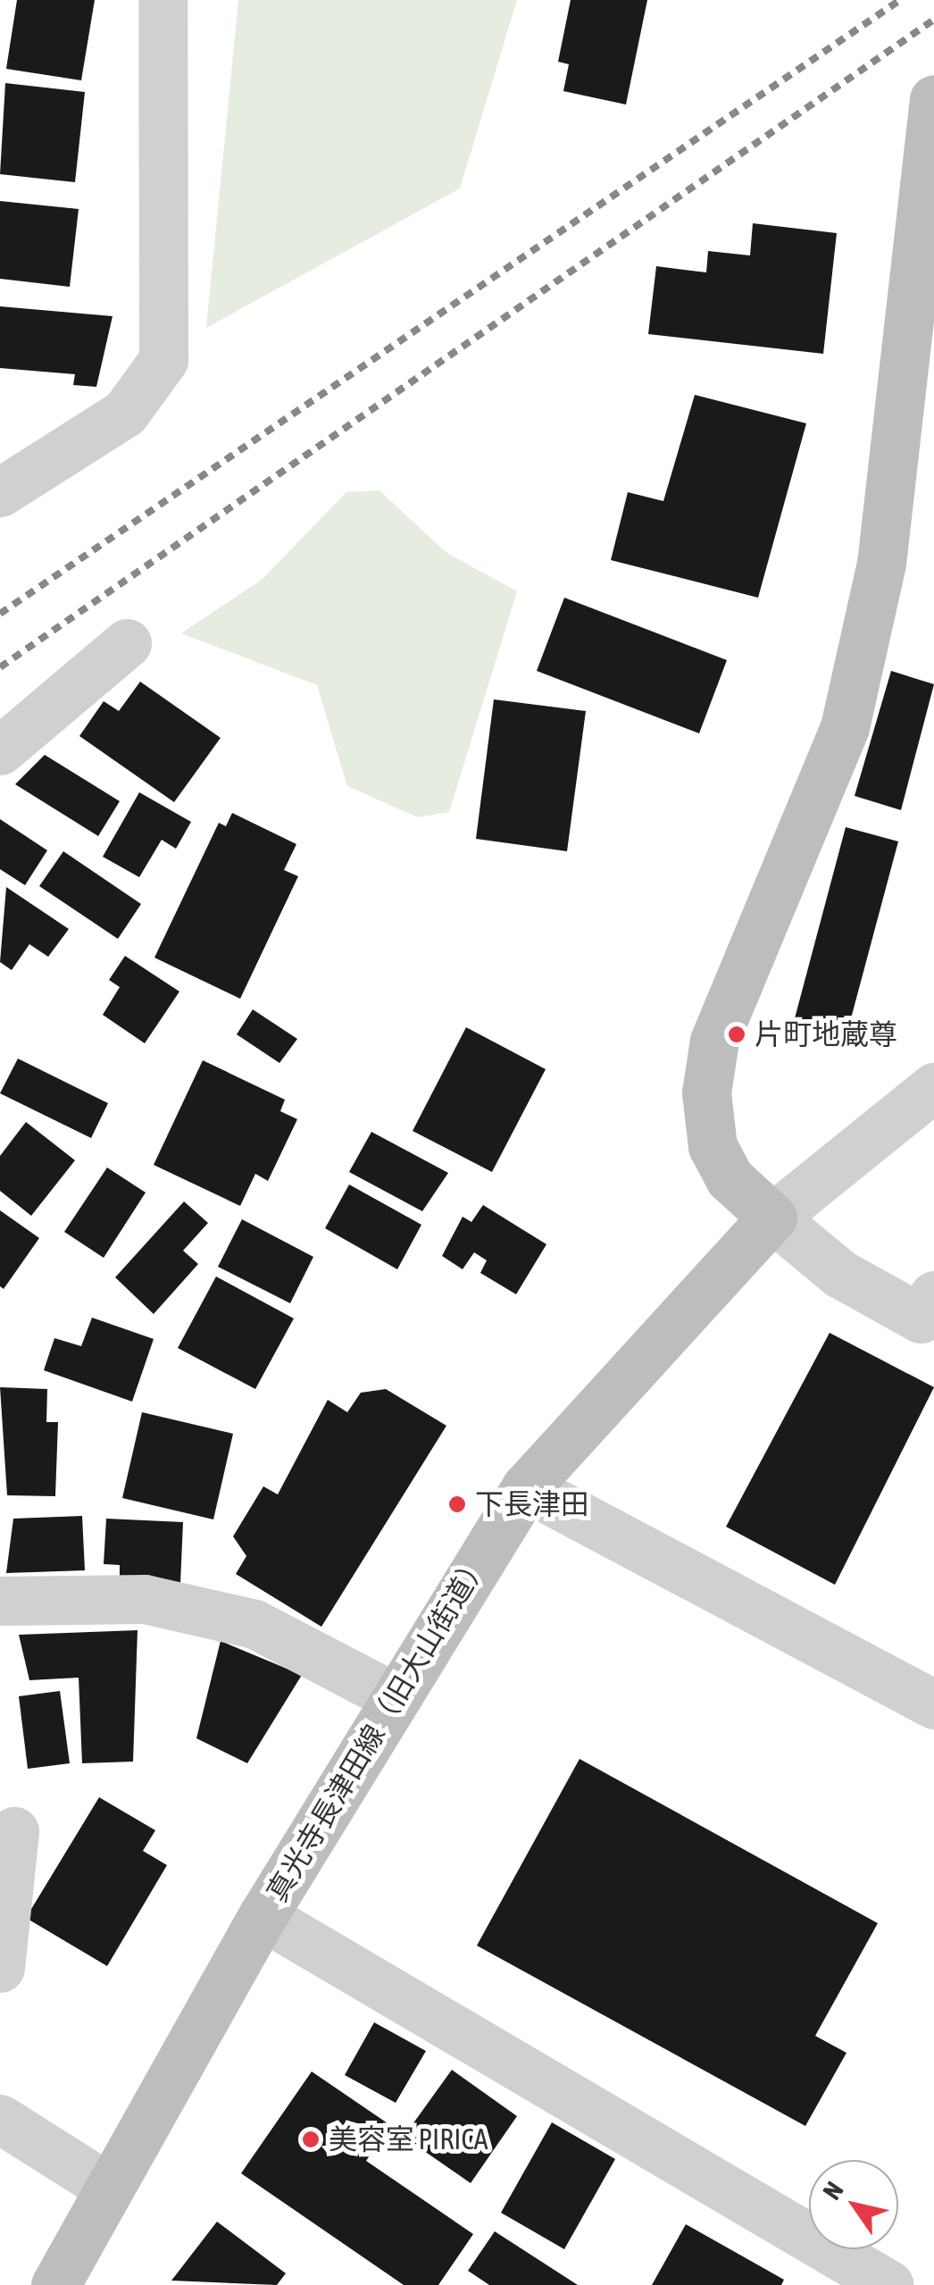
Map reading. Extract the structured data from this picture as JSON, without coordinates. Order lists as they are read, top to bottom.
{
  "streets": {
    "main road": ["真光寺長津田線（旧大山街道）"]
  },
  "places": ["片町地蔵尊", "下長津田", "美容室 PIRICA"],
  "north": "top left"
}
